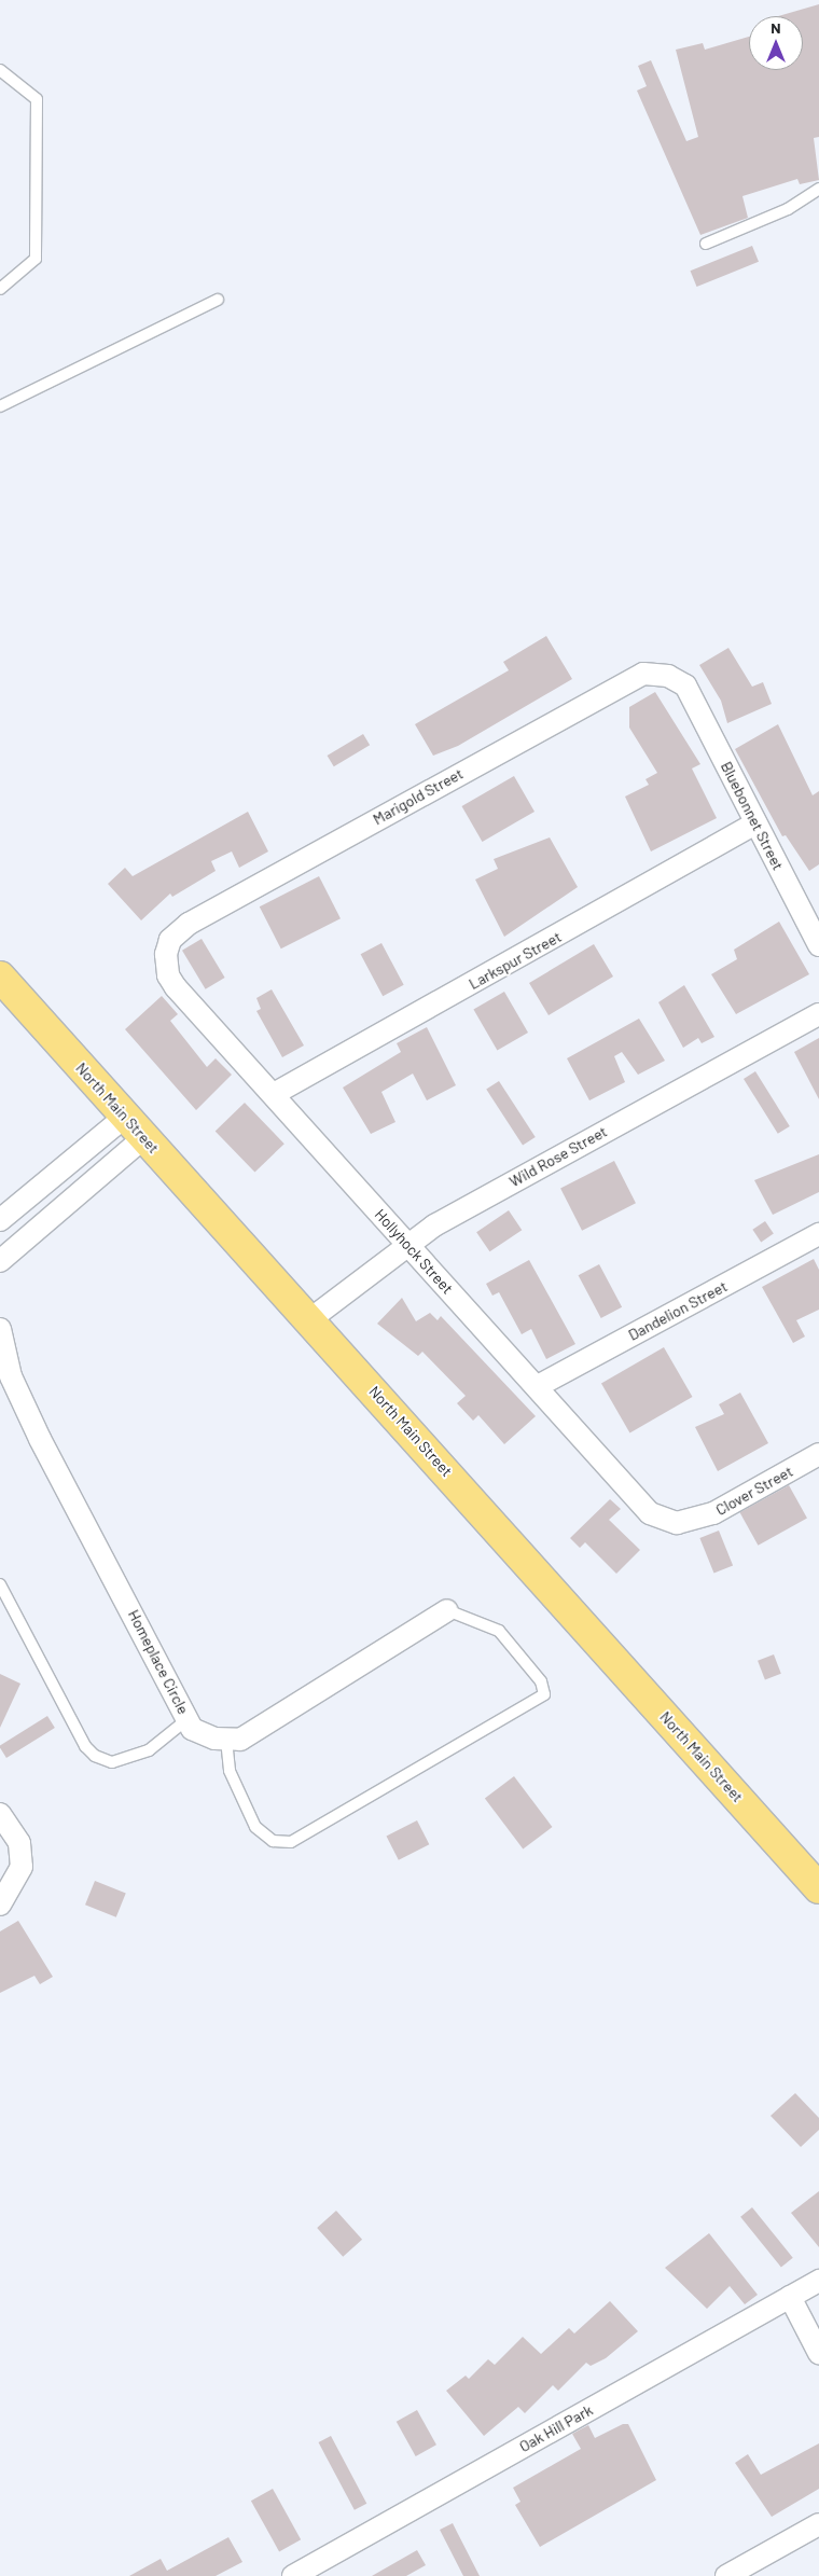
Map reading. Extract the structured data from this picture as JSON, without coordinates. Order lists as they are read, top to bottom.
{
  "streets": {
    "main road": ["North Main Street"],
    "street": [
      "Marigold Street",
      "Bluebonnet Street",
      "Larkspur Street",
      "Wild Rose Street",
      "Hollyhock Street",
      "Dandelion Street",
      "Clover Street",
      "Homeplace Circle",
      "Oak Hill Park"
    ]
  },
  "crossings": [
    ["Marigold Street", "Bluebonnet Street"],
    ["Marigold Street", "Hollyhock Street"],
    ["Bluebonnet Street", "Larkspur Street"],
    ["Larkspur Street", "Hollyhock Street"],
    ["North Main Street", "Wild Rose Street"],
    ["Wild Rose Street", "Hollyhock Street"],
    ["Hollyhock Street", "Dandelion Street"],
    ["Hollyhock Street", "Clover Street"]
  ],
  "north": "top"
}
